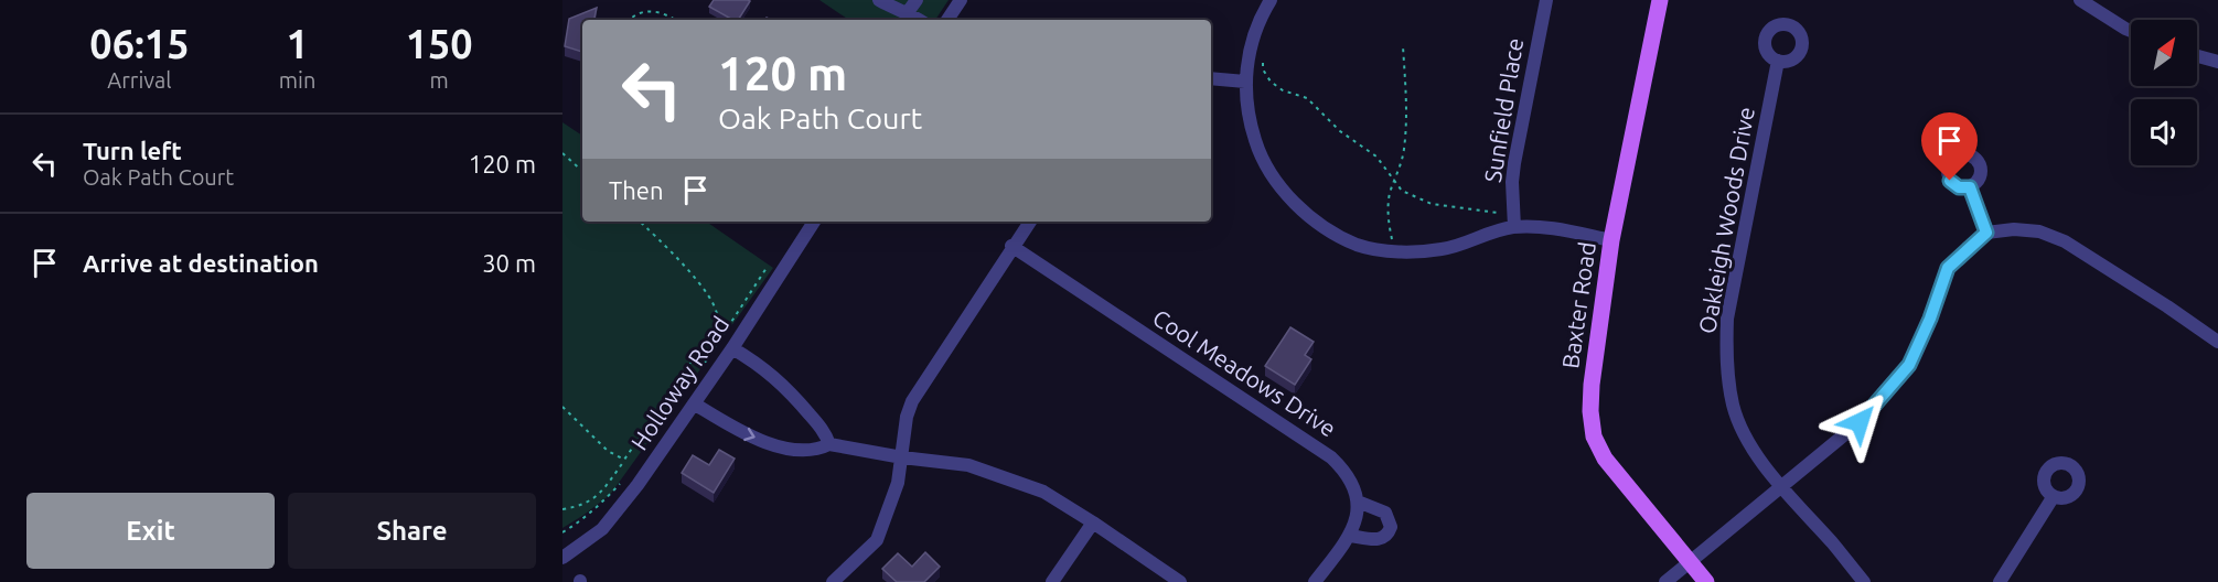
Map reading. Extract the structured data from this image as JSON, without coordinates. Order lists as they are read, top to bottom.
{
  "streets": {
    "main road": ["Baxter Road"],
    "street": [
      "Sunfield Place",
      "Oakleigh Woods Drive",
      "Cool Meadows Drive",
      "Holloway Road"
    ]
  },
  "north": "top right",
  "page": {
    "eta": [
      "06:15",
      "Arrival",
      "1",
      "min",
      "150",
      "m"
    ],
    "turn": ["120 m", "Oak Path Court"],
    "list": [
      {
        "name": "Turn left",
        "note": "Oak Path Court",
        "value": "120 m"
      },
      {
        "name": "Arrive at destination",
        "value": "30 m"
      }
    ],
    "then": "Then",
    "buttons": ["Exit", "Share"]
  }
}
